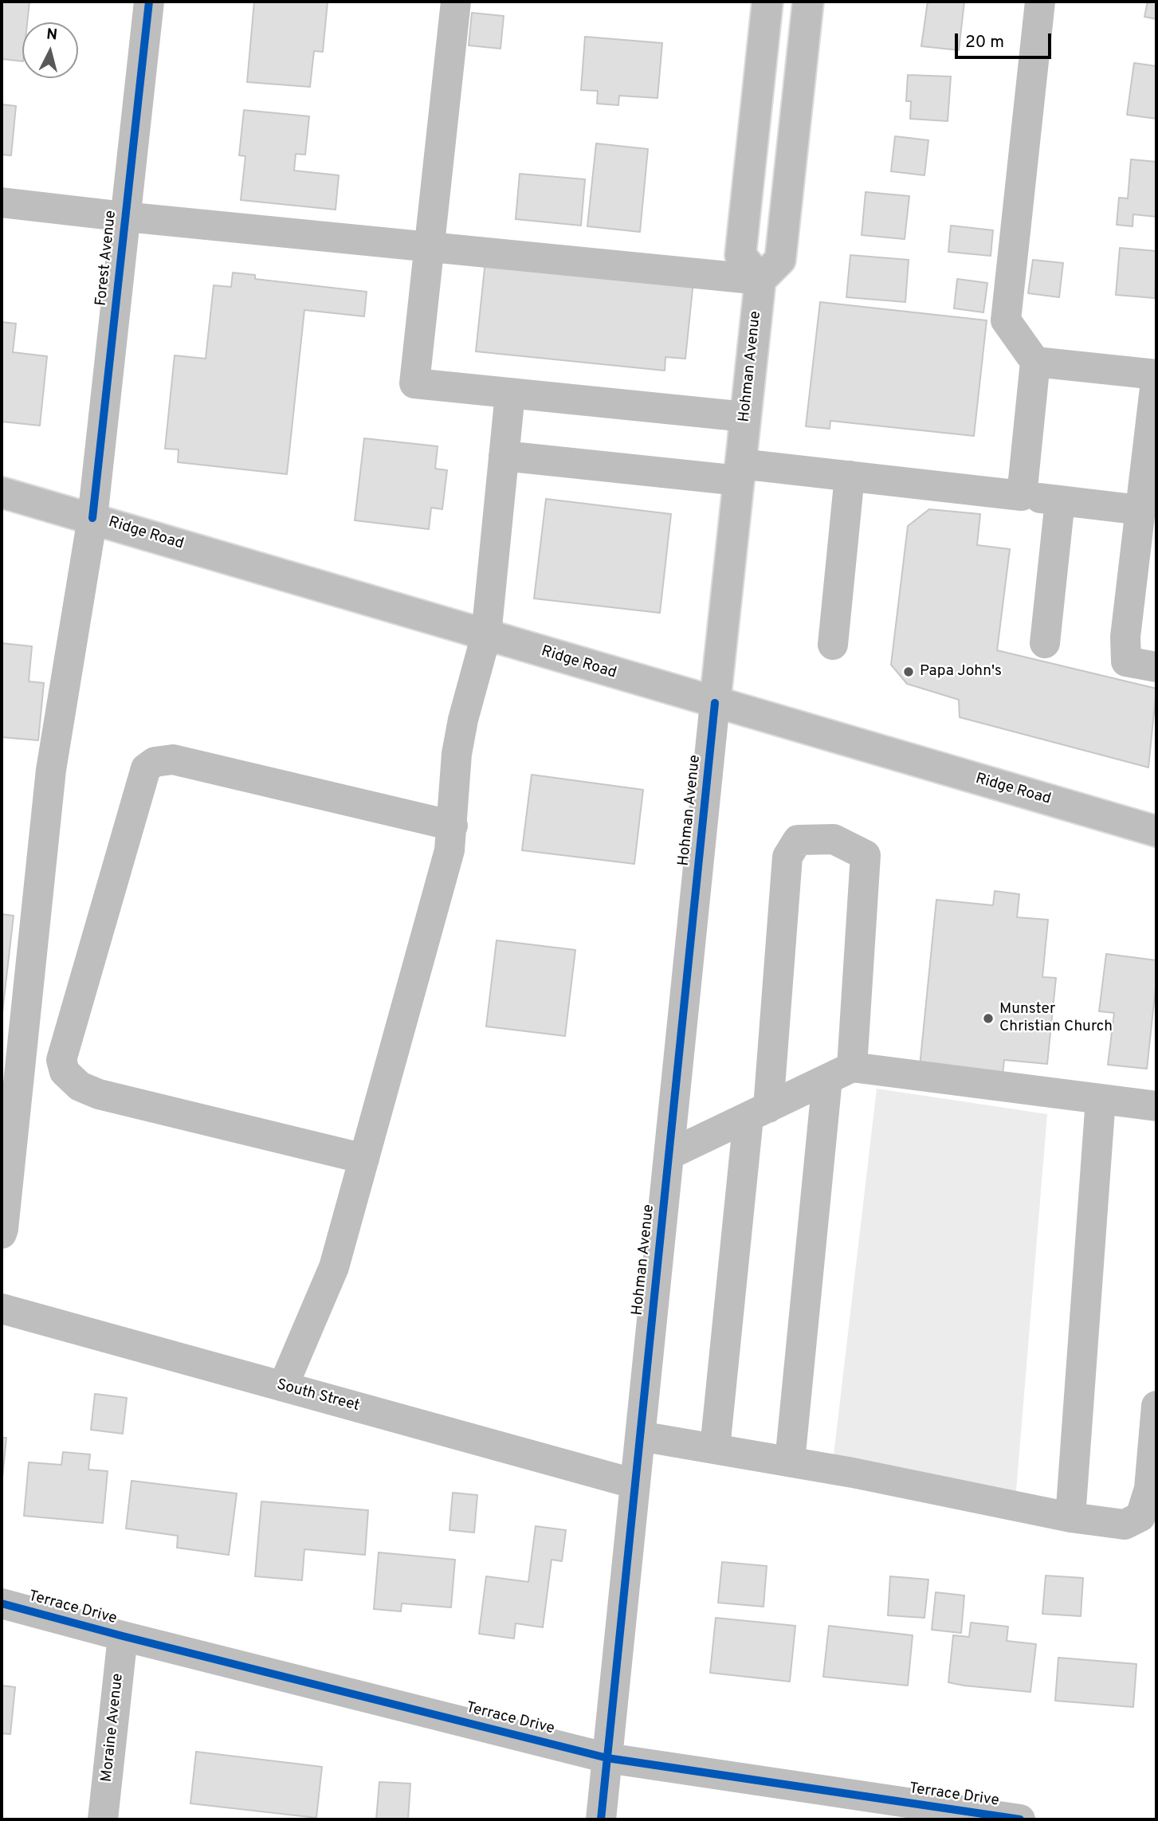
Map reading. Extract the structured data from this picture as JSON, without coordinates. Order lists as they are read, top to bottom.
{
  "streets": {
    "street": [
      "Forest Avenue",
      "Hohman Avenue",
      "Ridge Road",
      "South Street",
      "Terrace Drive",
      "Moraine Avenue"
    ]
  },
  "crossings": [
    ["Forest Avenue", "Ridge Road"],
    ["Hohman Avenue", "Ridge Road"],
    ["Hohman Avenue", "South Street"],
    ["Hohman Avenue", "Terrace Drive"],
    ["Terrace Drive", "Moraine Avenue"]
  ],
  "places": ["Papa John's", "Munster Christian Church"],
  "scale_bar": "20 m",
  "north": "top"
}
